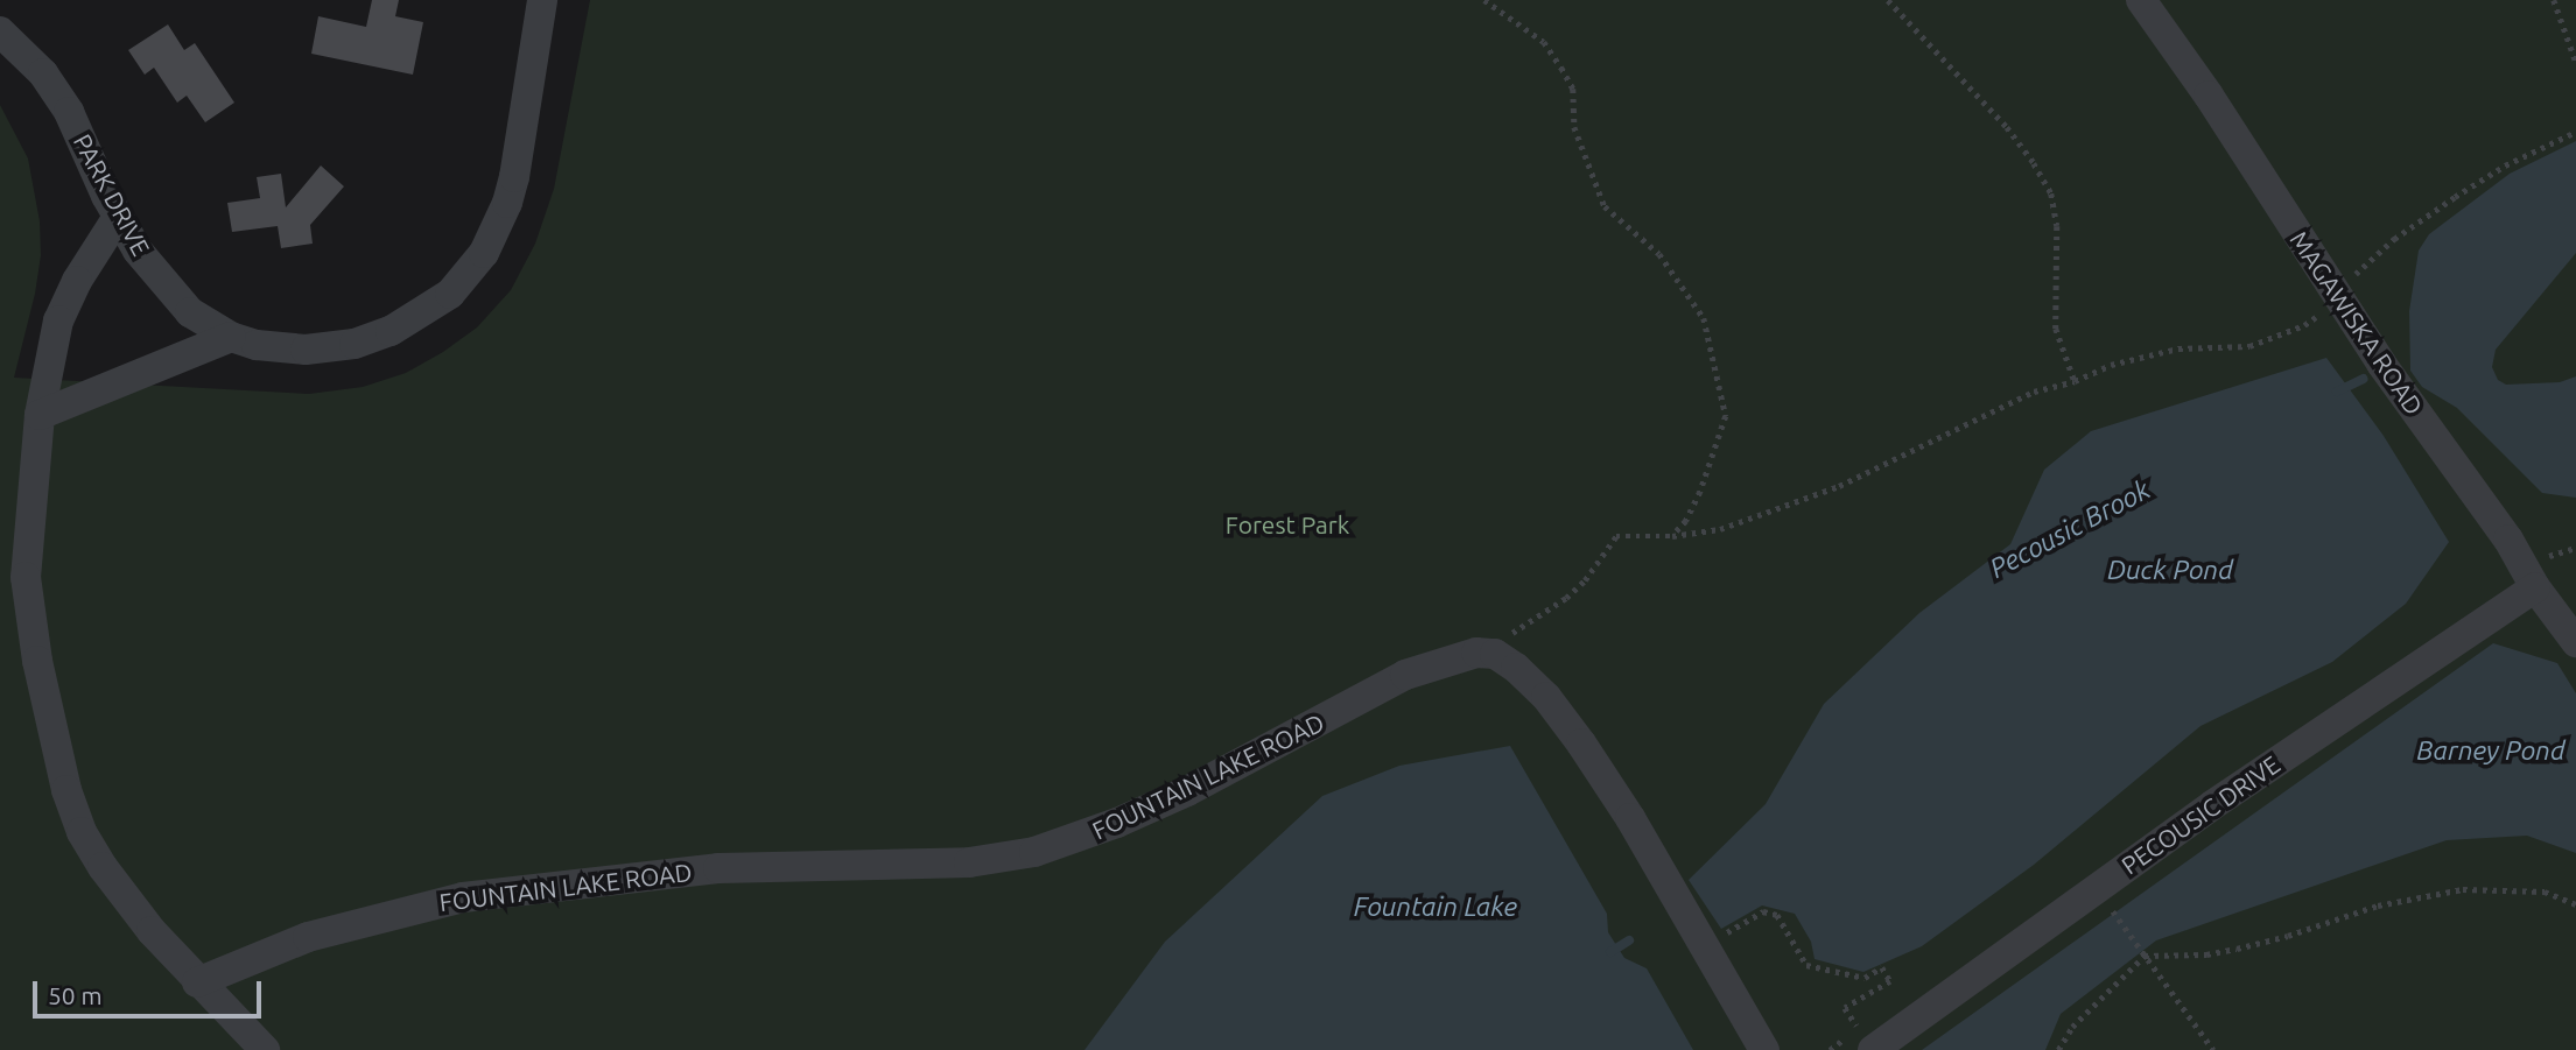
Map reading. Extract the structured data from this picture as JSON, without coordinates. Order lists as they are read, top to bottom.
{
  "streets": {
    "street": [
      "PARK DRIVE",
      "MAGAWISKA ROAD",
      "FOUNTAIN LAKE ROAD",
      "PECOUSIC DRIVE"
    ]
  },
  "crossings": [
    ["MAGAWISKA ROAD", "PECOUSIC DRIVE"]
  ],
  "water": [
    "Pecousic Brook",
    "Duck Pond",
    "Barney Pond",
    "Fountain Lake"
  ],
  "parks": ["Forest Park"],
  "scale_bar": "50 m"
}
